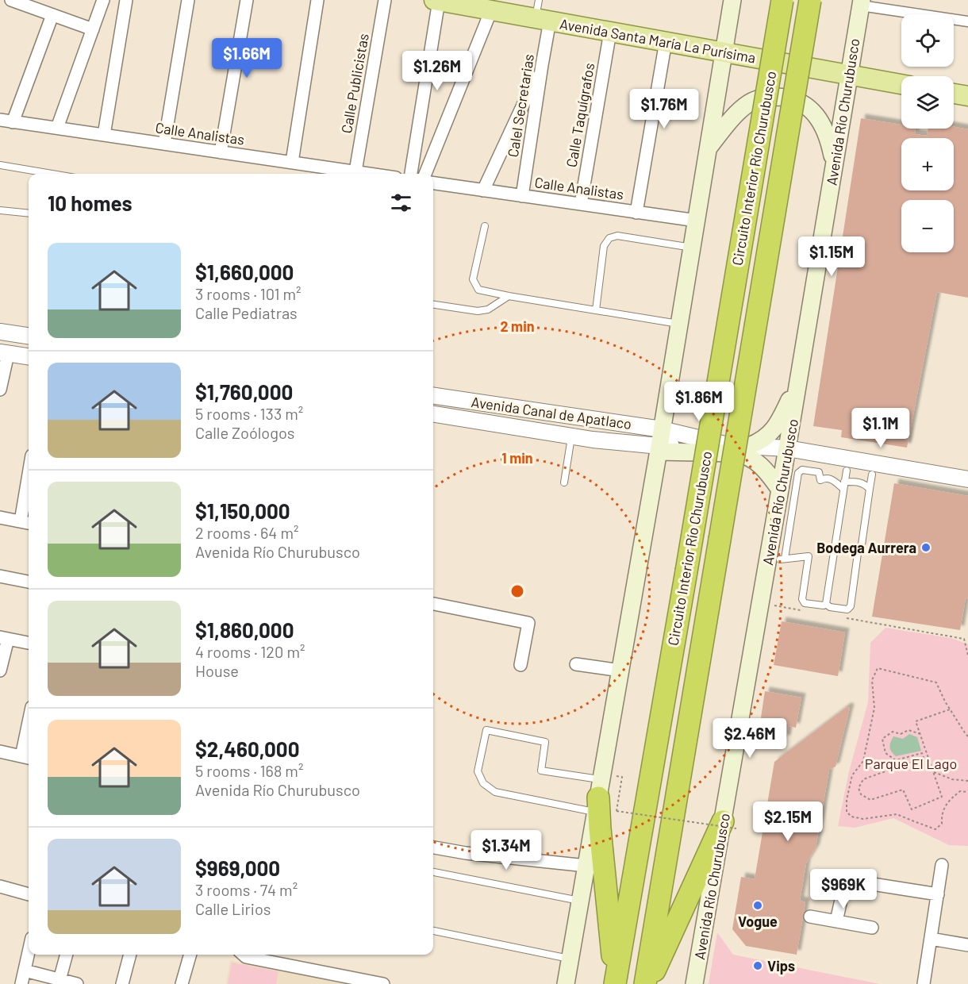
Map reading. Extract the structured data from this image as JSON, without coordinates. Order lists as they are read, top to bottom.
{
  "streets": {
    "highway": ["Circuito Interior Río Churubusco"],
    "main road": ["Avenida Santa María La Purísima", "Avenida Río Churubusco"],
    "street": [
      "Calle Publicistas",
      "Calel Secretarias",
      "Calle Taquígrafos",
      "Calle Analistas",
      "Avenida Canal de Apatlaco"
    ]
  },
  "crossings": [
    ["Avenida Santa María La Purísima", "Calel Secretarias"],
    ["Avenida Santa María La Purísima", "Avenida Río Churubusco"],
    ["Avenida Santa María La Purísima", "Calle Taquígrafos"],
    ["Calle Publicistas", "Calle Analistas"],
    ["Calel Secretarias", "Calle Analistas"],
    ["Avenida Río Churubusco", "Avenida Canal de Apatlaco"],
    ["Calle Taquígrafos", "Calle Analistas"]
  ],
  "parks": ["Parque El Lago"],
  "places": ["Bodega Aurrera", "Vogue", "Vips"],
  "page": {
    "map_buttons": ["+", "−"],
    "price": [
      "$1.66M",
      "$1.26M",
      "$1.76M",
      "$1.15M",
      "$1.86M",
      "$1.1M",
      "$2.46M",
      "$2.15M",
      "$1.34M",
      "$969K"
    ],
    "heading": "10 homes",
    "list": [
      {
        "name": "$1,660,000",
        "note": "3 rooms · 101 m² · Calle Pediatras"
      },
      {
        "name": "$1,760,000",
        "note": "5 rooms · 133 m² · Calle Zoólogos"
      },
      {
        "name": "$1,150,000",
        "note": "2 rooms · 64 m² · Avenida Río Churubusco"
      },
      {
        "name": "$1,860,000",
        "note": "4 rooms · 120 m² · House"
      },
      {
        "name": "$2,460,000",
        "note": "5 rooms · 168 m² · Avenida Río Churubusco"
      },
      {
        "name": "$969,000",
        "note": "3 rooms · 74 m² · Calle Lirios"
      }
    ]
  },
  "rings": ["2 min", "1 min"]
}
